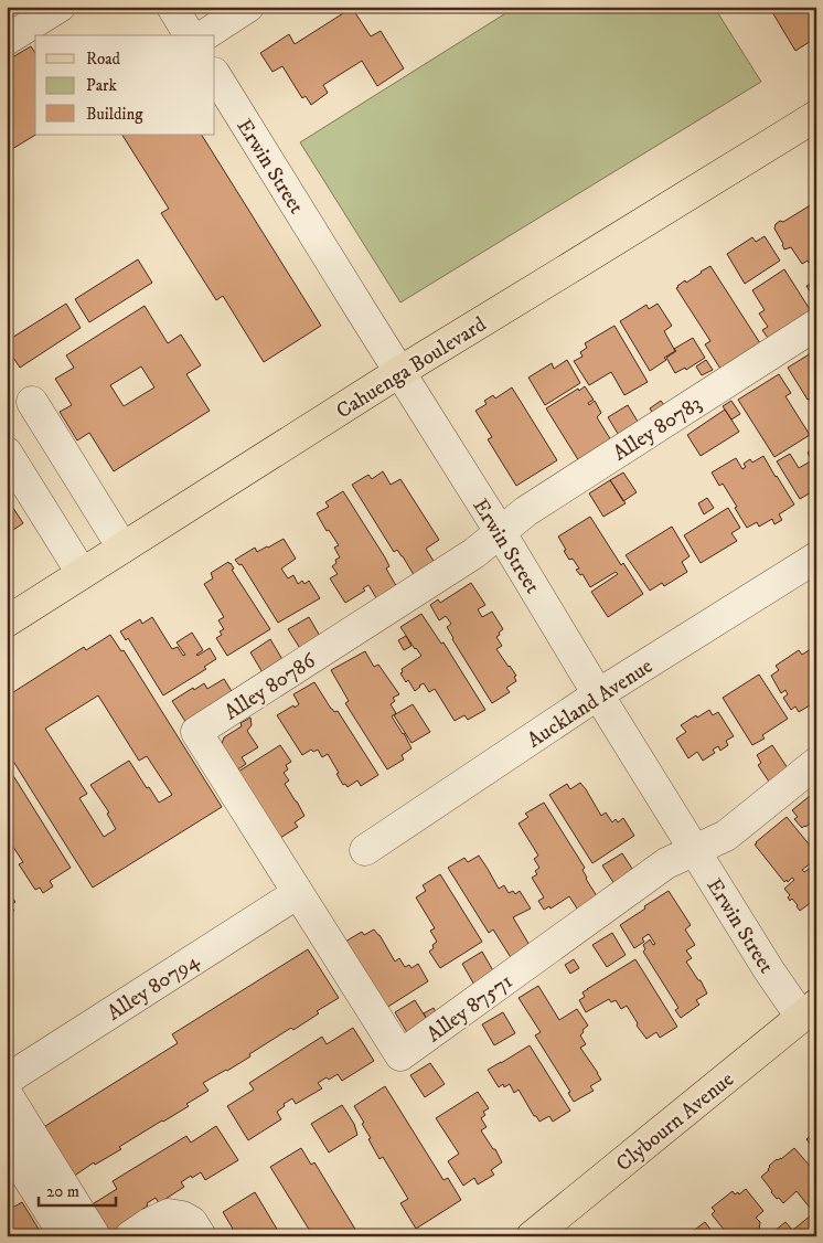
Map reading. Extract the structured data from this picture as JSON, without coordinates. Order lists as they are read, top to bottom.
{
  "streets": {
    "main road": ["Cahuenga Boulevard", "Clybourn Avenue"],
    "street": [
      "Erwin Street",
      "Alley 80783",
      "Alley 80786",
      "Auckland Avenue",
      "Alley 80794",
      "Alley 87571"
    ]
  },
  "crossings": [
    ["Erwin Street", "Cahuenga Boulevard"],
    ["Erwin Street", "Alley 80783"],
    ["Erwin Street", "Alley 80786"],
    ["Erwin Street", "Auckland Avenue"],
    ["Erwin Street", "Alley 87571"],
    ["Erwin Street", "Clybourn Avenue"],
    ["Alley 80783", "Alley 80786"],
    ["Alley 80786", "Alley 80794"],
    ["Alley 80786", "Alley 87571"],
    ["Alley 80794", "Alley 87571"]
  ],
  "legend": ["Road", "Park", "Building"],
  "scale_bar": "20 m"
}
